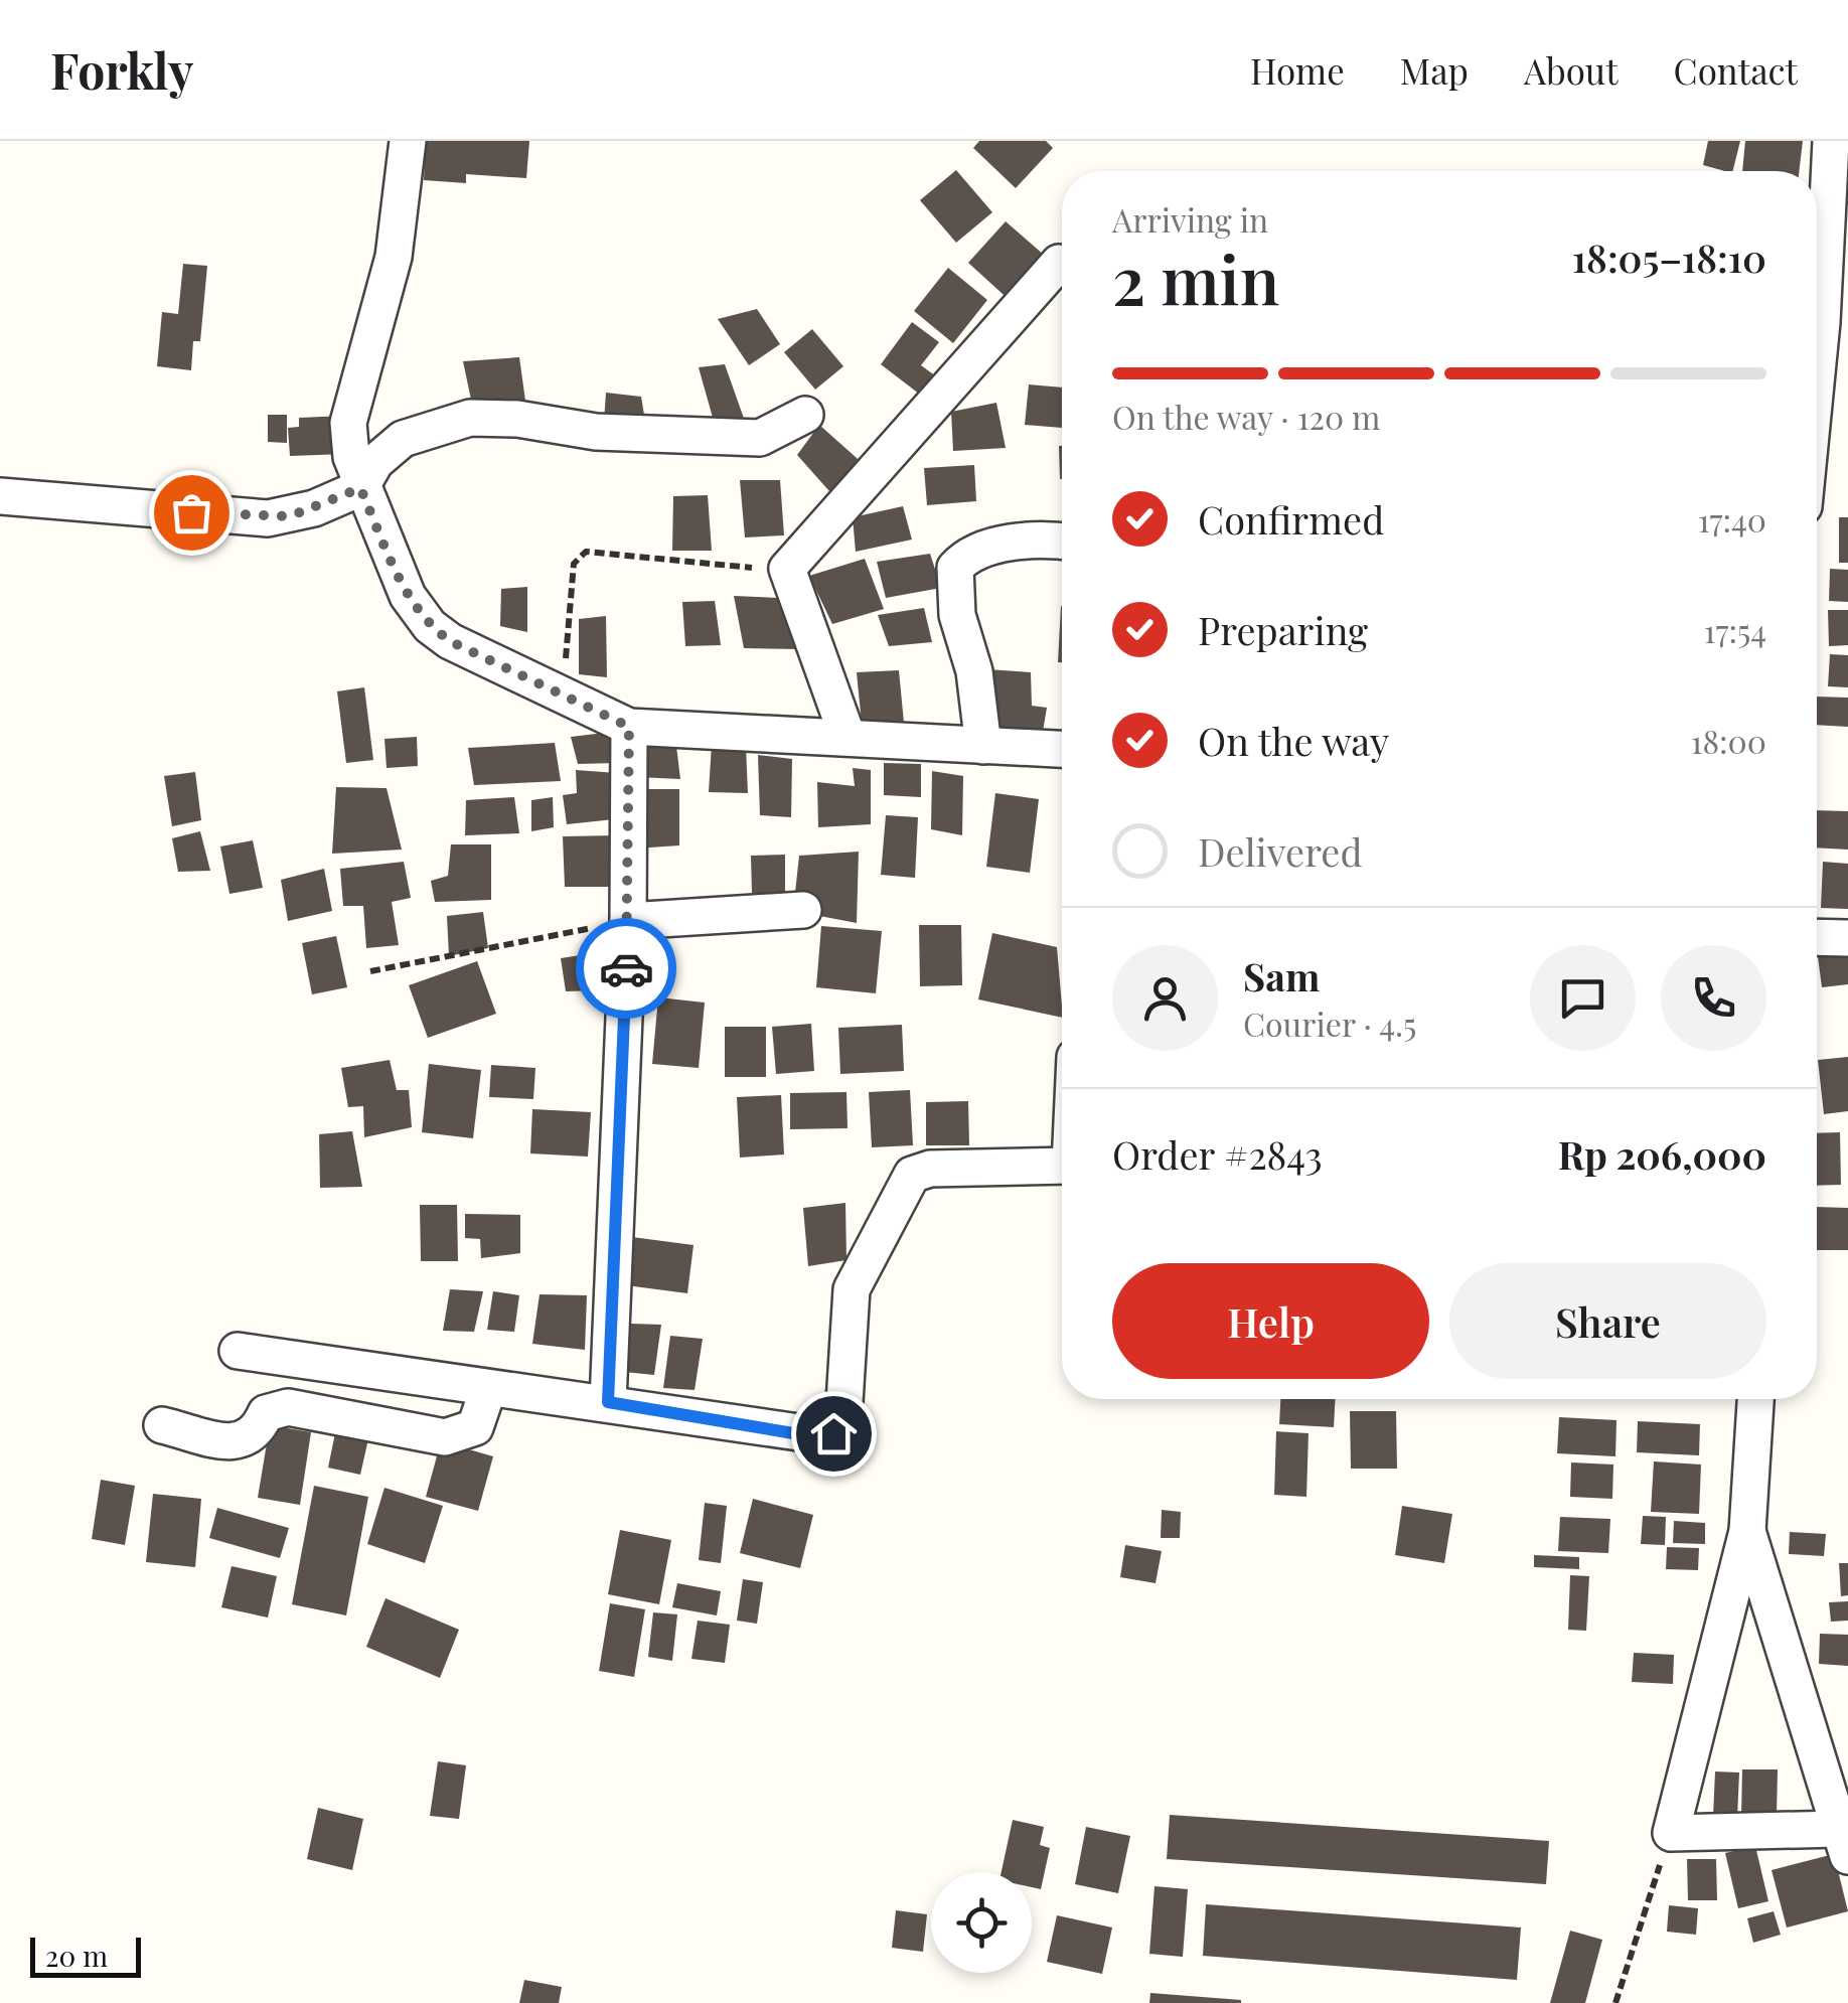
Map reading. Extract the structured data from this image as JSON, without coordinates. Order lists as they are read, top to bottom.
{
  "scale_bar": "20 m",
  "page": {
    "header": "Forkly",
    "nav": [
      "Home",
      "Map",
      "About",
      "Contact"
    ],
    "heading": ["2 min", "Arriving in", "18:05–18:10"],
    "panel": [
      "Sam",
      "Courier · 4.5",
      "Order #2843",
      "Rp 206,000"
    ],
    "bar": "On the way · 120 m",
    "list": [
      ["Confirmed", "17:40"],
      ["Preparing", "17:54"],
      ["On the way", "18:00"],
      "Delivered"
    ],
    "buttons": ["Help", "Share"],
    "scale": "20 m"
  }
}
